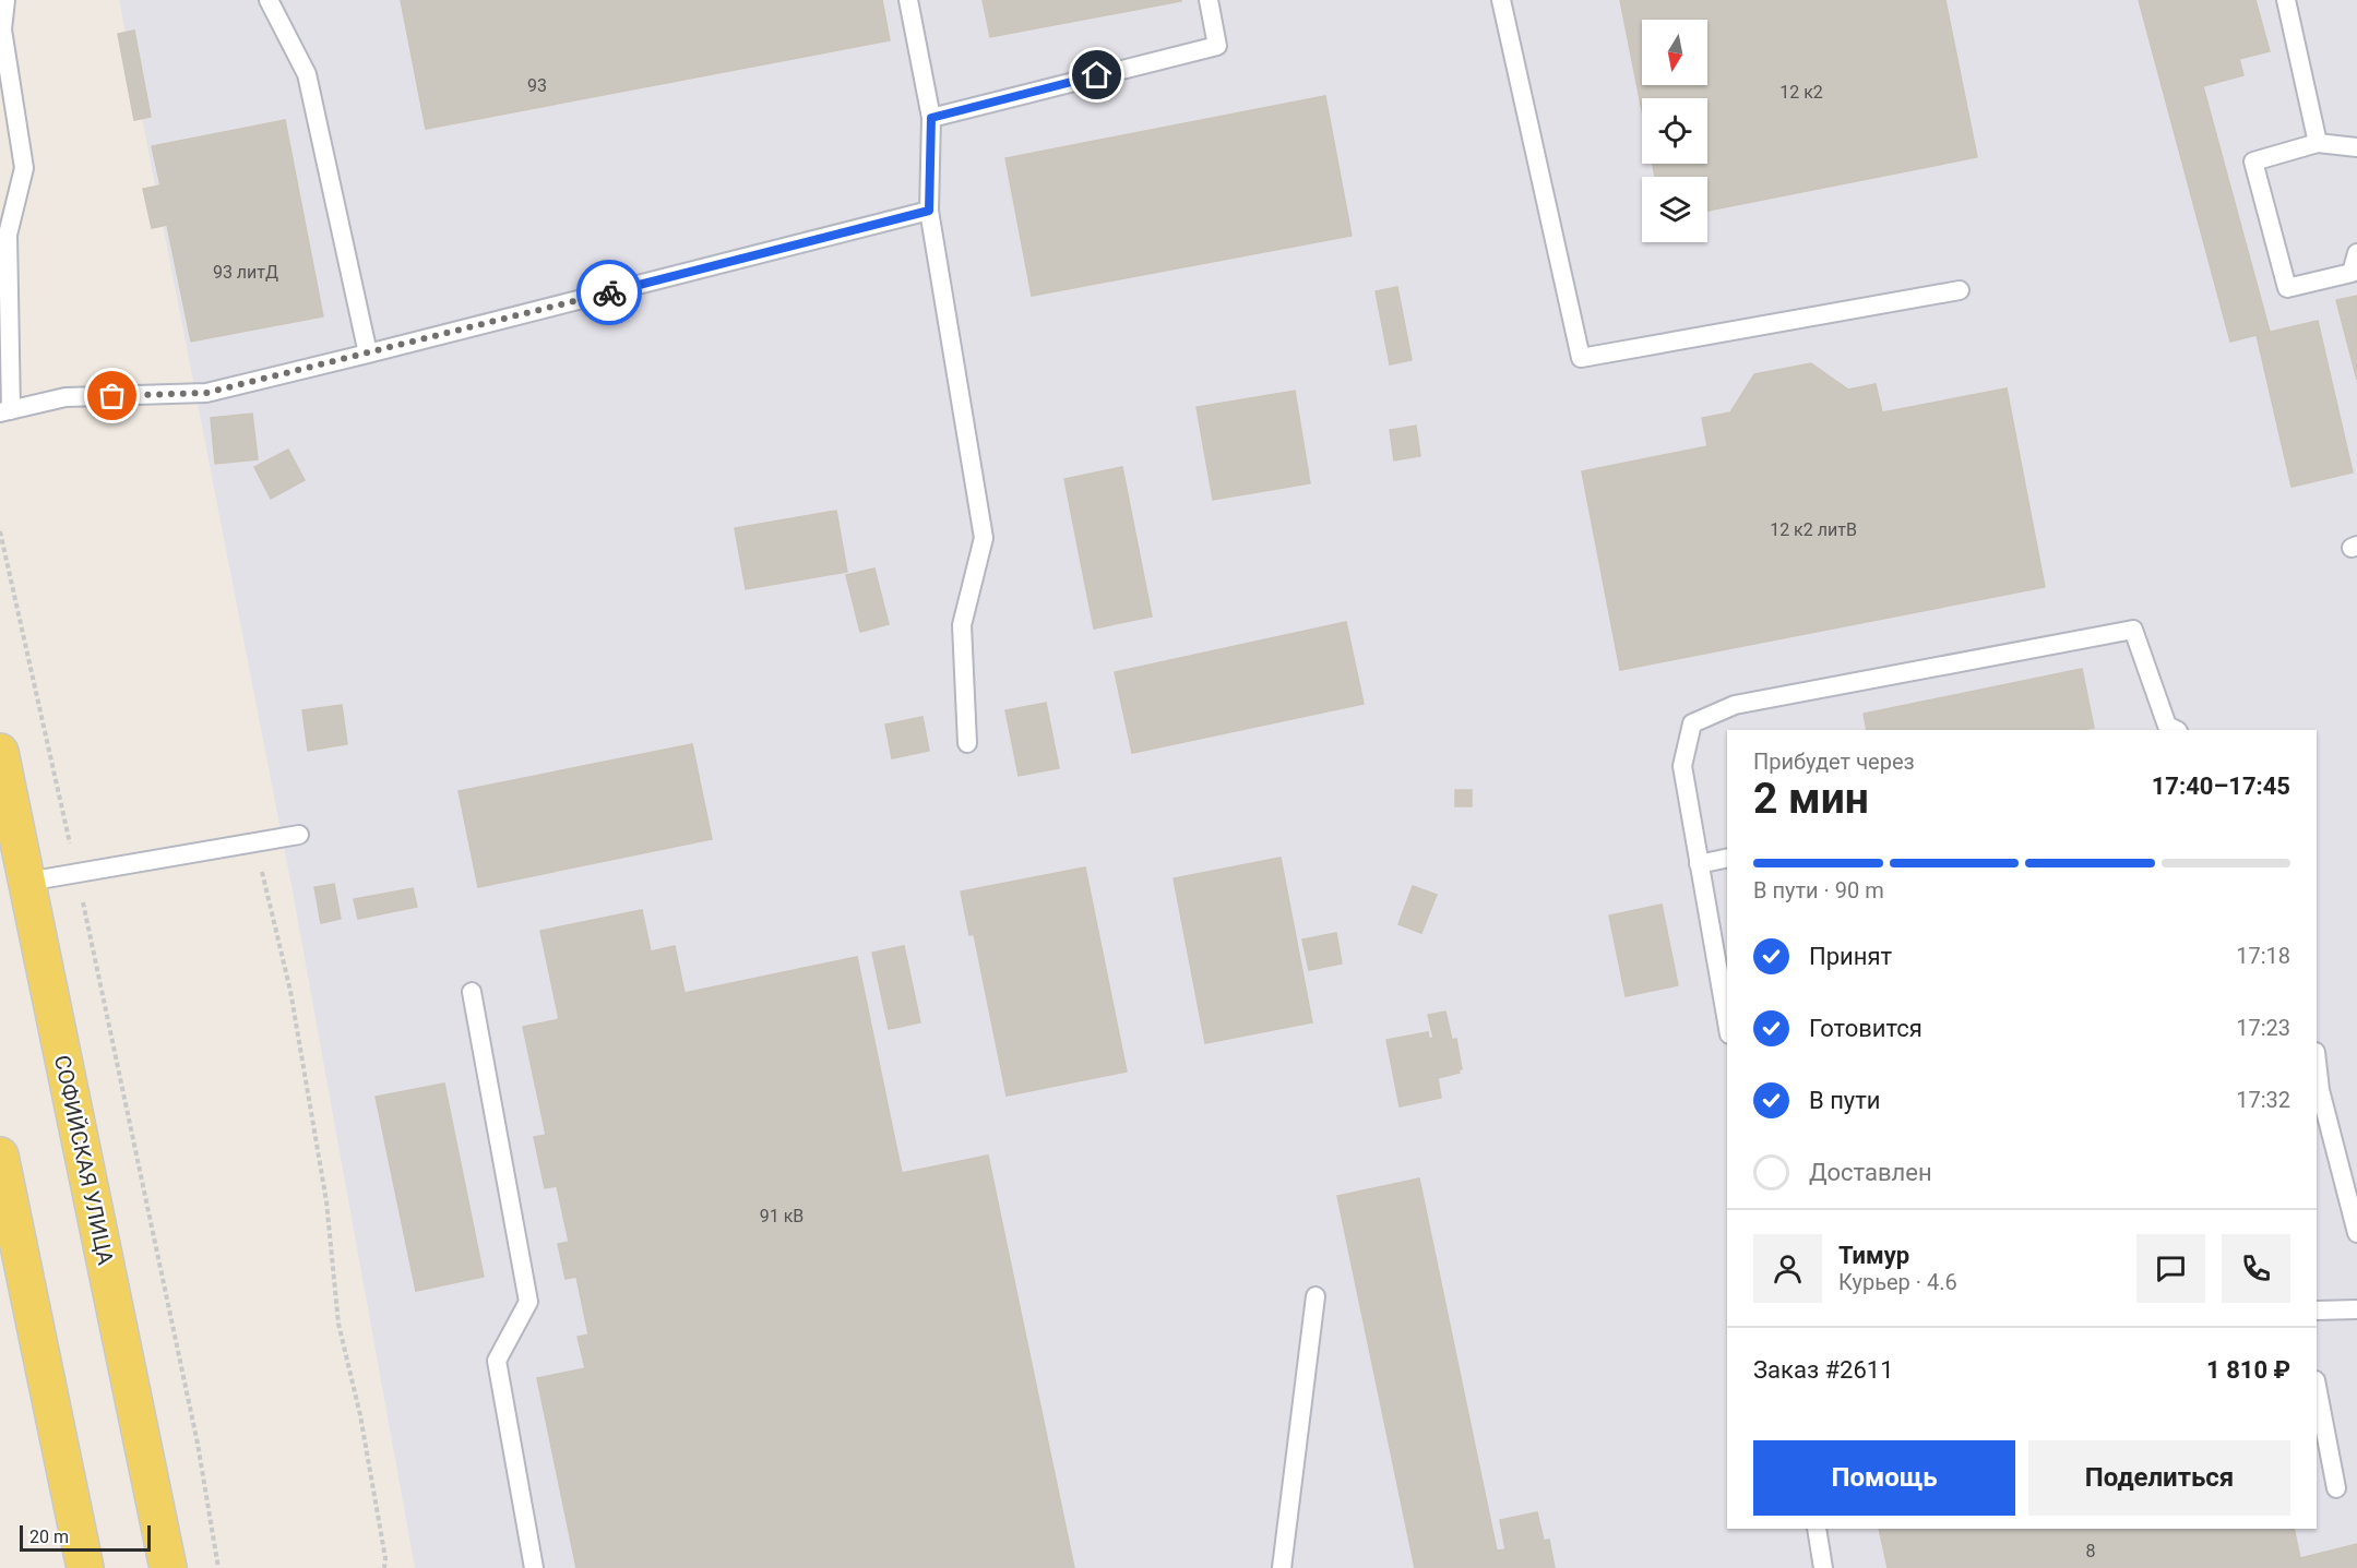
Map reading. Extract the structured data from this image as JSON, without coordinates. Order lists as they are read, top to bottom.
{
  "streets": {
    "main road": ["СОФИЙСКАЯ УЛИЦА"]
  },
  "house_numbers": [
    "93",
    "12 к2",
    "93 литД",
    "12 к2 литВ",
    "91 кВ",
    "8"
  ],
  "scale_bar": "20 m",
  "north": "bottom",
  "page": {
    "heading": ["2 мин", "Прибудет через", "17:40–17:45"],
    "panel": [
      "Тимур",
      "Курьер · 4.6",
      "Заказ #2611",
      "1 810 ₽"
    ],
    "bar": "В пути · 90 m",
    "list": [
      ["Принят", "17:18"],
      ["Готовится", "17:23"],
      ["В пути", "17:32"],
      "Доставлен"
    ],
    "buttons": ["Помощь", "Поделиться"],
    "scale": "20 m"
  }
}
